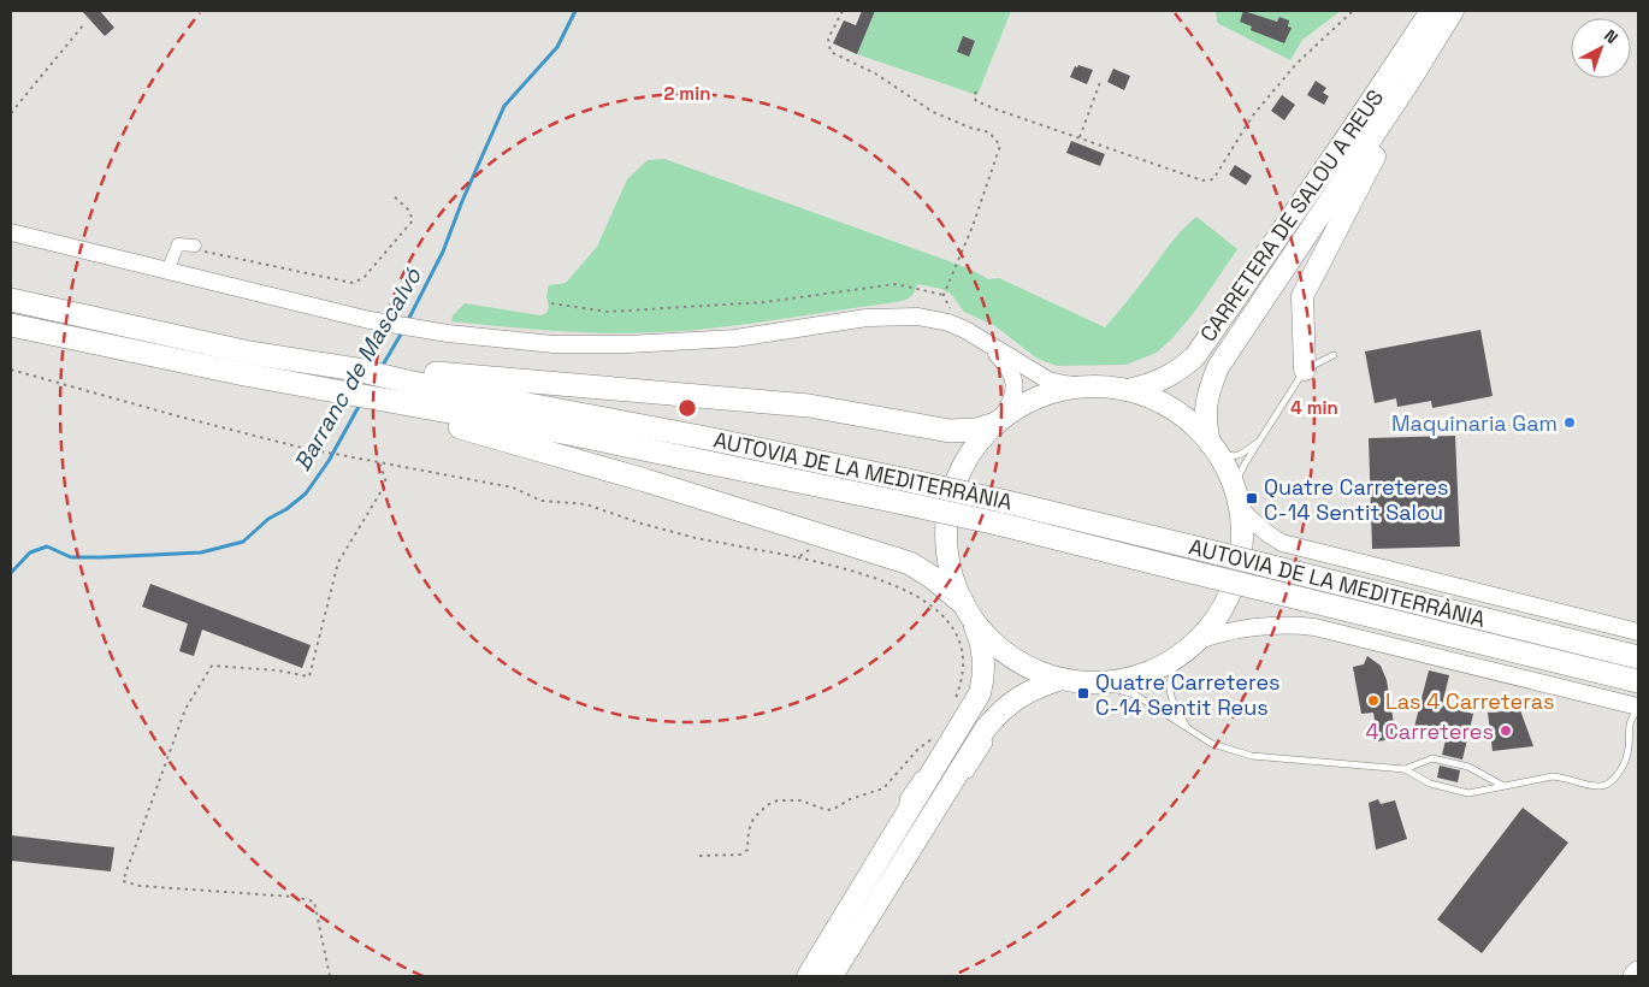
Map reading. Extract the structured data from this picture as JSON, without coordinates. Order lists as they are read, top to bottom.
{
  "streets": {
    "highway": ["CARRETERA DE SALOU A REUS", "AUTOVIA DE LA MEDITERRÀNIA"]
  },
  "water": ["Barranc de Mascalvó"],
  "places": {
    "other": ["Maquinaria Gam", "Las 4 Carreteras", "4 Carreteres"],
    "transit": ["Quatre Carreteres C-14 Sentit Salou", "Quatre Carreteres C-14 Sentit Reus"]
  },
  "north": "top right",
  "rings": ["2 min", "4 min"]
}
